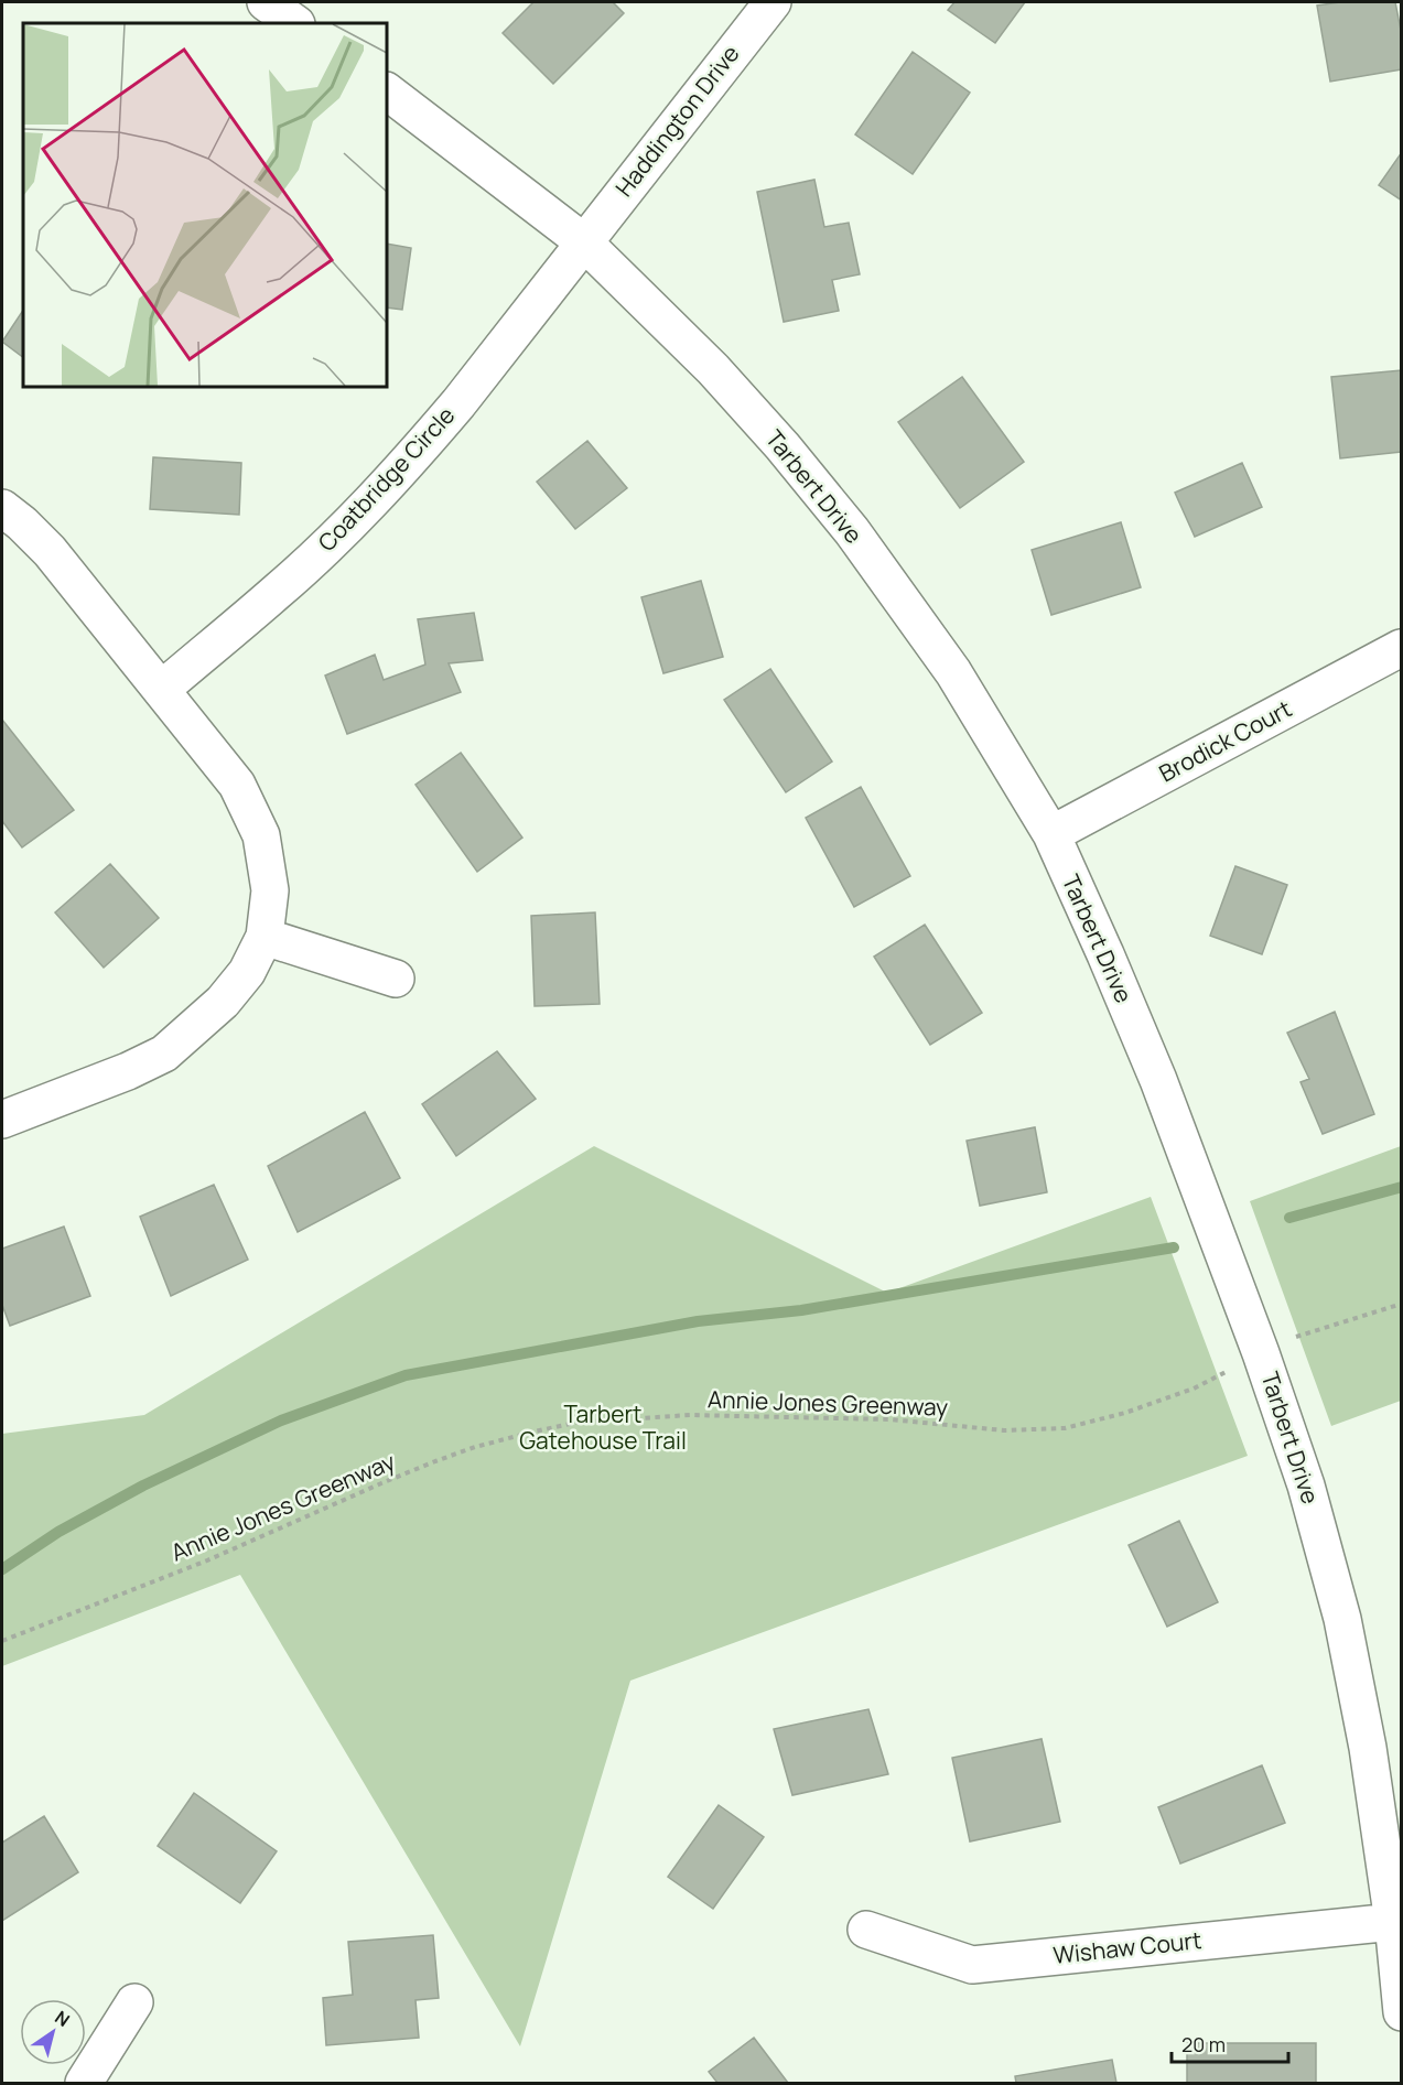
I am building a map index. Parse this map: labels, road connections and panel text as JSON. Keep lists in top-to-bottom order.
{
  "streets": {
    "street": [
      "Haddington Drive",
      "Coatbridge Circle",
      "Tarbert Drive",
      "Brodick Court",
      "Wishaw Court"
    ],
    "path": ["Annie Jones Greenway"]
  },
  "crossings": [
    ["Haddington Drive", "Coatbridge Circle"],
    ["Haddington Drive", "Tarbert Drive"],
    ["Coatbridge Circle", "Tarbert Drive"],
    ["Tarbert Drive", "Brodick Court"],
    ["Tarbert Drive", "Wishaw Court"]
  ],
  "parks": ["Tarbert Gatehouse Trail"],
  "scale_bar": "20 m",
  "north": "top right"
}
